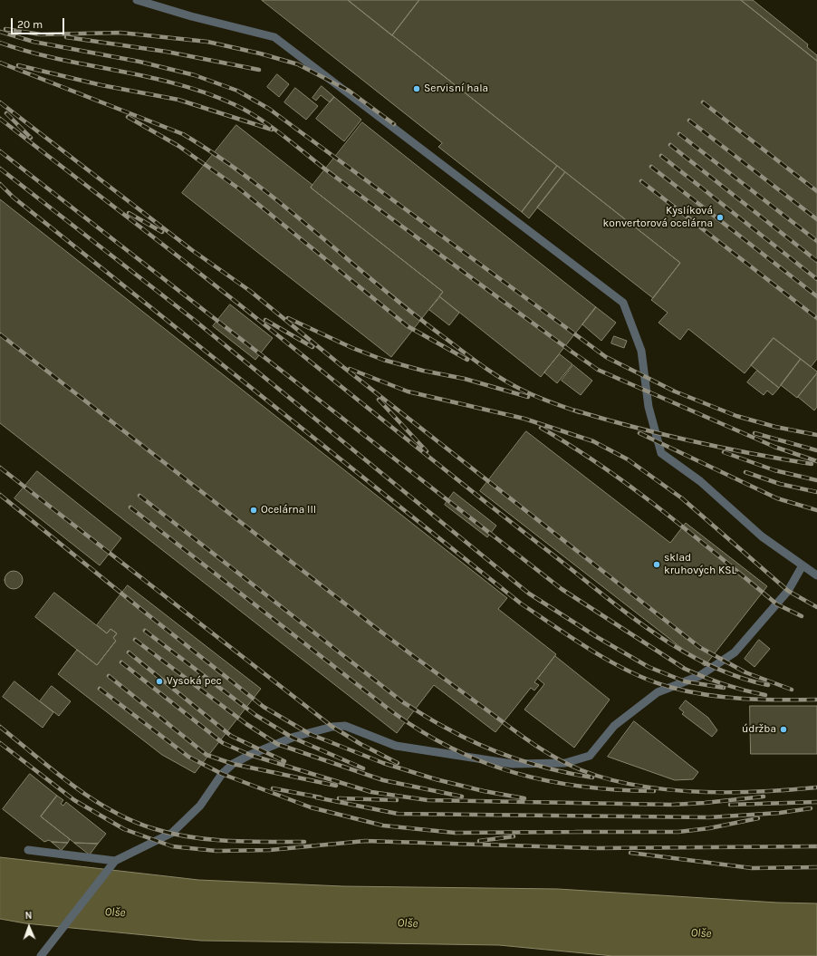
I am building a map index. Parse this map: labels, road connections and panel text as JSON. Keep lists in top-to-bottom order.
{
  "water": ["Olše"],
  "places": [
    "Servisní hala",
    "Kyslíková konvertorová ocelárna",
    "Ocelárna III",
    "sklad kruhových KSL",
    "Vysoká pec",
    "údržba"
  ],
  "scale_bar": "20 m",
  "north": "top"
}
